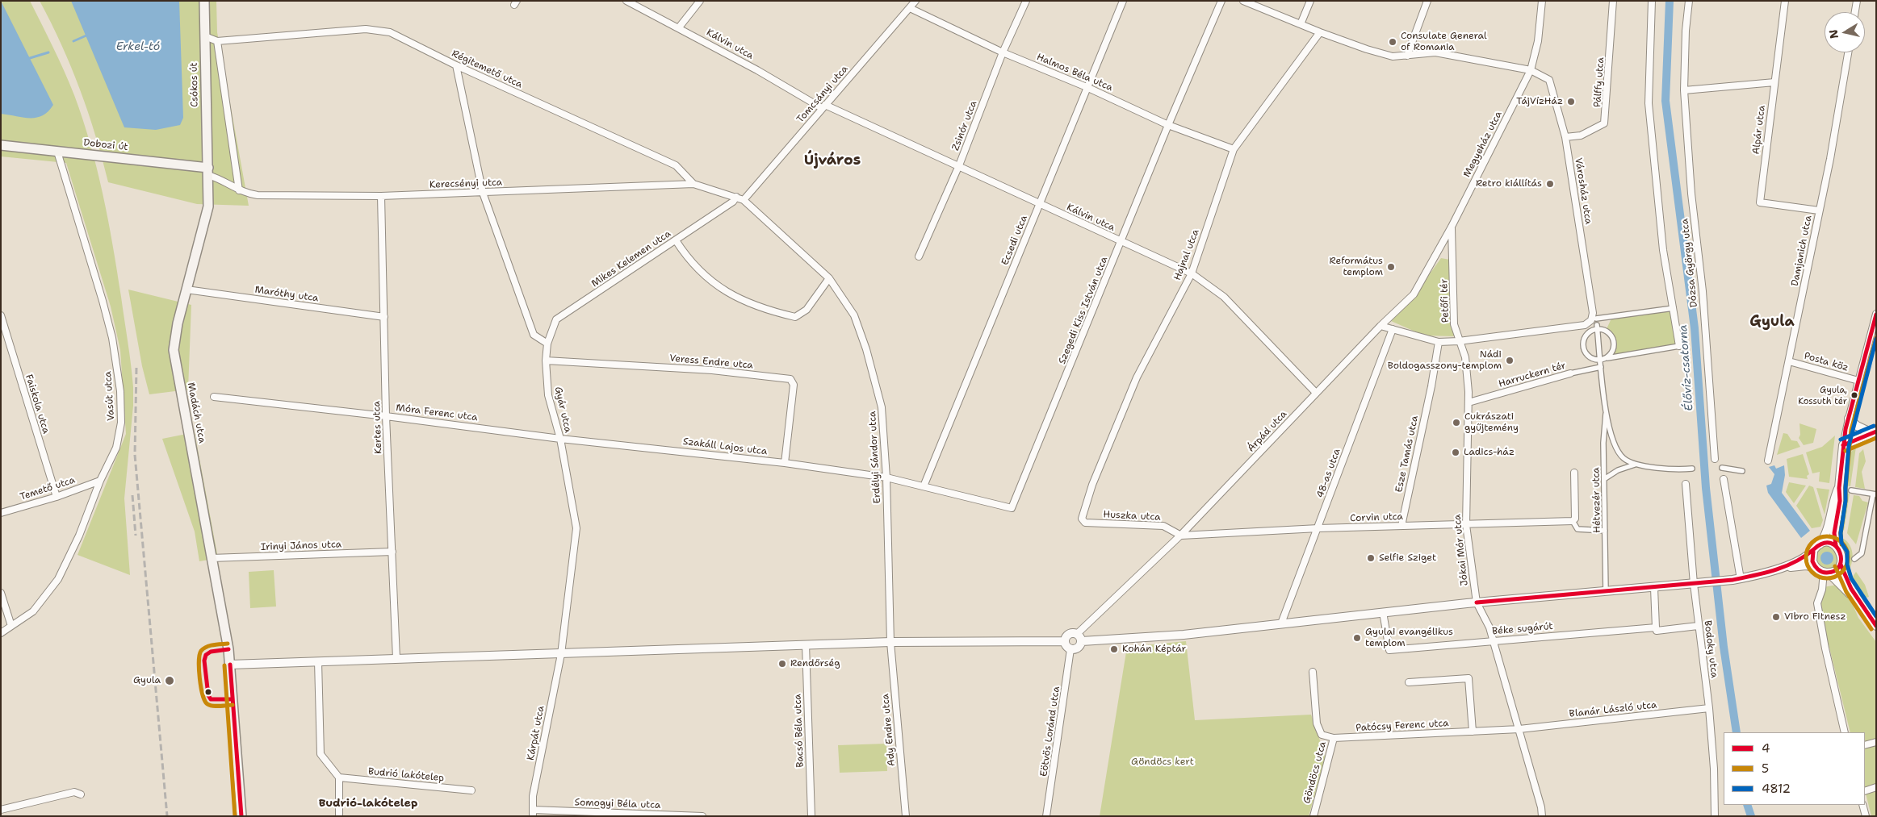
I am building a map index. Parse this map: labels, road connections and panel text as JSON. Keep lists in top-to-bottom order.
{
  "streets": {
    "main road": ["Csókos út", "Dobozi út", "Madách utca"],
    "street": [
      "Kálvin utca",
      "Régitemető utca",
      "Halmos Béla utca",
      "Pálffy utca",
      "Tomcsányi utca",
      "Zsinór utca",
      "Alpár utca",
      "Megyeház utca",
      "Kerecsényi utca",
      "Városház utca",
      "Ecsedi utca",
      "Damjanich utca",
      "Hajnal utca",
      "Mikes Kelemen utca",
      "Dózsa György utca",
      "Maróthy utca",
      "Petőfi tér",
      "Szegedi Kiss István utca",
      "Veress Endre utca",
      "Posta köz",
      "Harruckern tér",
      "Vasút utca",
      "Faiskola utca",
      "Gyár utca",
      "Móra Ferenc utca",
      "Kertes utca",
      "Árpád utca",
      "Szakáll Lajos utca",
      "Esze Tamás utca",
      "Erdélyi Sándor utca",
      "48-as utca",
      "Temető utca",
      "Hétvezér utca",
      "Huszka utca",
      "Corvin utca",
      "Irinyi János utca",
      "Jókai Mór utca",
      "Béke sugárút",
      "Bodoky utca",
      "Blanár László utca",
      "Patócsy Ferenc utca",
      "Ady Endre utca",
      "Bacsó Béla utca",
      "Eötvös Loránd utca",
      "Kárpát utca",
      "Göndöcs utca",
      "Budrió lakótelep",
      "Somogyi Béla utca"
    ]
  },
  "crossings": [
    ["Kálvin utca", "Tomcsányi utca"],
    ["Kálvin utca", "Zsinór utca"],
    ["Kálvin utca", "Ecsedi utca"],
    ["Kálvin utca", "Hajnal utca"],
    ["Kálvin utca", "Szegedi Kiss István utca"],
    ["Kálvin utca", "Árpád utca"],
    ["Régitemető utca", "Csókos út"],
    ["Régitemető utca", "Tomcsányi utca"],
    ["Régitemető utca", "Kerecsényi utca"],
    ["Régitemető utca", "Mikes Kelemen utca"],
    ["Régitemető utca", "Erdélyi Sándor utca"],
    ["Halmos Béla utca", "Tomcsányi utca"],
    ["Halmos Béla utca", "Zsinór utca"],
    ["Halmos Béla utca", "Ecsedi utca"],
    ["Halmos Béla utca", "Hajnal utca"],
    ["Halmos Béla utca", "Szegedi Kiss István utca"],
    ["Pálffy utca", "Városház utca"],
    ["Csókos út", "Dobozi út"],
    ["Csókos út", "Kerecsényi utca"],
    ["Csókos út", "Madách utca"],
    ["Tomcsányi utca", "Erdélyi Sándor utca"],
    ["Alpár utca", "Damjanich utca"],
    ["Megyeház utca", "Városház utca"],
    ["Megyeház utca", "Petőfi tér"],
    ["Megyeház utca", "Árpád utca"],
    ["Dobozi út", "Kerecsényi utca"],
    ["Dobozi út", "Vasút utca"],
    ["Dobozi út", "Madách utca"],
    ["Kerecsényi utca", "Madách utca"],
    ["Kerecsényi utca", "Kertes utca"],
    ["Városház utca", "Hajnal utca"],
    ["Városház utca", "Petőfi tér"],
    ["Ecsedi utca", "Szegedi Kiss István utca"],
    ["Damjanich utca", "Posta köz"],
    ["Hajnal utca", "Huszka utca"],
    ["Mikes Kelemen utca", "Gyár utca"],
    ["Maróthy utca", "Madách utca"],
    ["Maróthy utca", "Kertes utca"],
    ["Petőfi tér", "Árpád utca"],
    ["Petőfi tér", "Jókai Mór utca"],
    ["Szegedi Kiss István utca", "Szakáll Lajos utca"],
    ["Szegedi Kiss István utca", "Erdélyi Sándor utca"],
    ["Veress Endre utca", "Gyár utca"],
    ["Veress Endre utca", "Szakáll Lajos utca"],
    ["Harruckern tér", "Jókai Mór utca"],
    ["Vasút utca", "Temető utca"],
    ["Faiskola utca", "Temető utca"],
    ["Gyár utca", "Móra Ferenc utca"],
    ["Gyár utca", "Szakáll Lajos utca"],
    ["Gyár utca", "Kárpát utca"],
    ["Madách utca", "Irinyi János utca"],
    ["Móra Ferenc utca", "Kertes utca"],
    ["Móra Ferenc utca", "Szakáll Lajos utca"],
    ["Kertes utca", "Irinyi János utca"],
    ["Árpád utca", "Huszka utca"],
    ["Árpád utca", "Corvin utca"],
    ["Árpád utca", "Eötvös Loránd utca"],
    ["Szakáll Lajos utca", "Erdélyi Sándor utca"],
    ["Esze Tamás utca", "Corvin utca"],
    ["Erdélyi Sándor utca", "Ady Endre utca"],
    ["48-as utca", "Corvin utca"],
    ["Huszka utca", "Corvin utca"],
    ["Corvin utca", "Jókai Mór utca"],
    ["Jókai Mór utca", "Béke sugárút"],
    ["Jókai Mór utca", "Blanár László utca"],
    ["Jókai Mór utca", "Patócsy Ferenc utca"],
    ["Béke sugárút", "Bodoky utca"],
    ["Bodoky utca", "Blanár László utca"],
    ["Blanár László utca", "Patócsy Ferenc utca"],
    ["Patócsy Ferenc utca", "Göndöcs utca"],
    ["Kárpát utca", "Somogyi Béla utca"]
  ],
  "districts": ["Újváros", "Gyula", "Budrió-lakótelep"],
  "water": ["Erkel-tó", "Élővíz-csatorna"],
  "parks": ["Göndöcs kert"],
  "places": [
    "Consulate General of Romania",
    "TájVízHáz",
    "Retro kiállítás",
    "Református templom",
    "Nádi Boldogasszony-templom",
    "Gyula, Kossuth tér",
    "Cukrászati gyűjtemény",
    "Ladics-ház",
    "Selfie Sziget",
    "Vibro Fitnesz",
    "Gyulai evangélikus templom",
    "Kohán Képtár",
    "Rendőrség",
    "Gyula"
  ],
  "lines": ["transit line 4", "transit line 5", "transit line 4812"],
  "legend": ["4", "5", "4812"],
  "north": "left"
}
